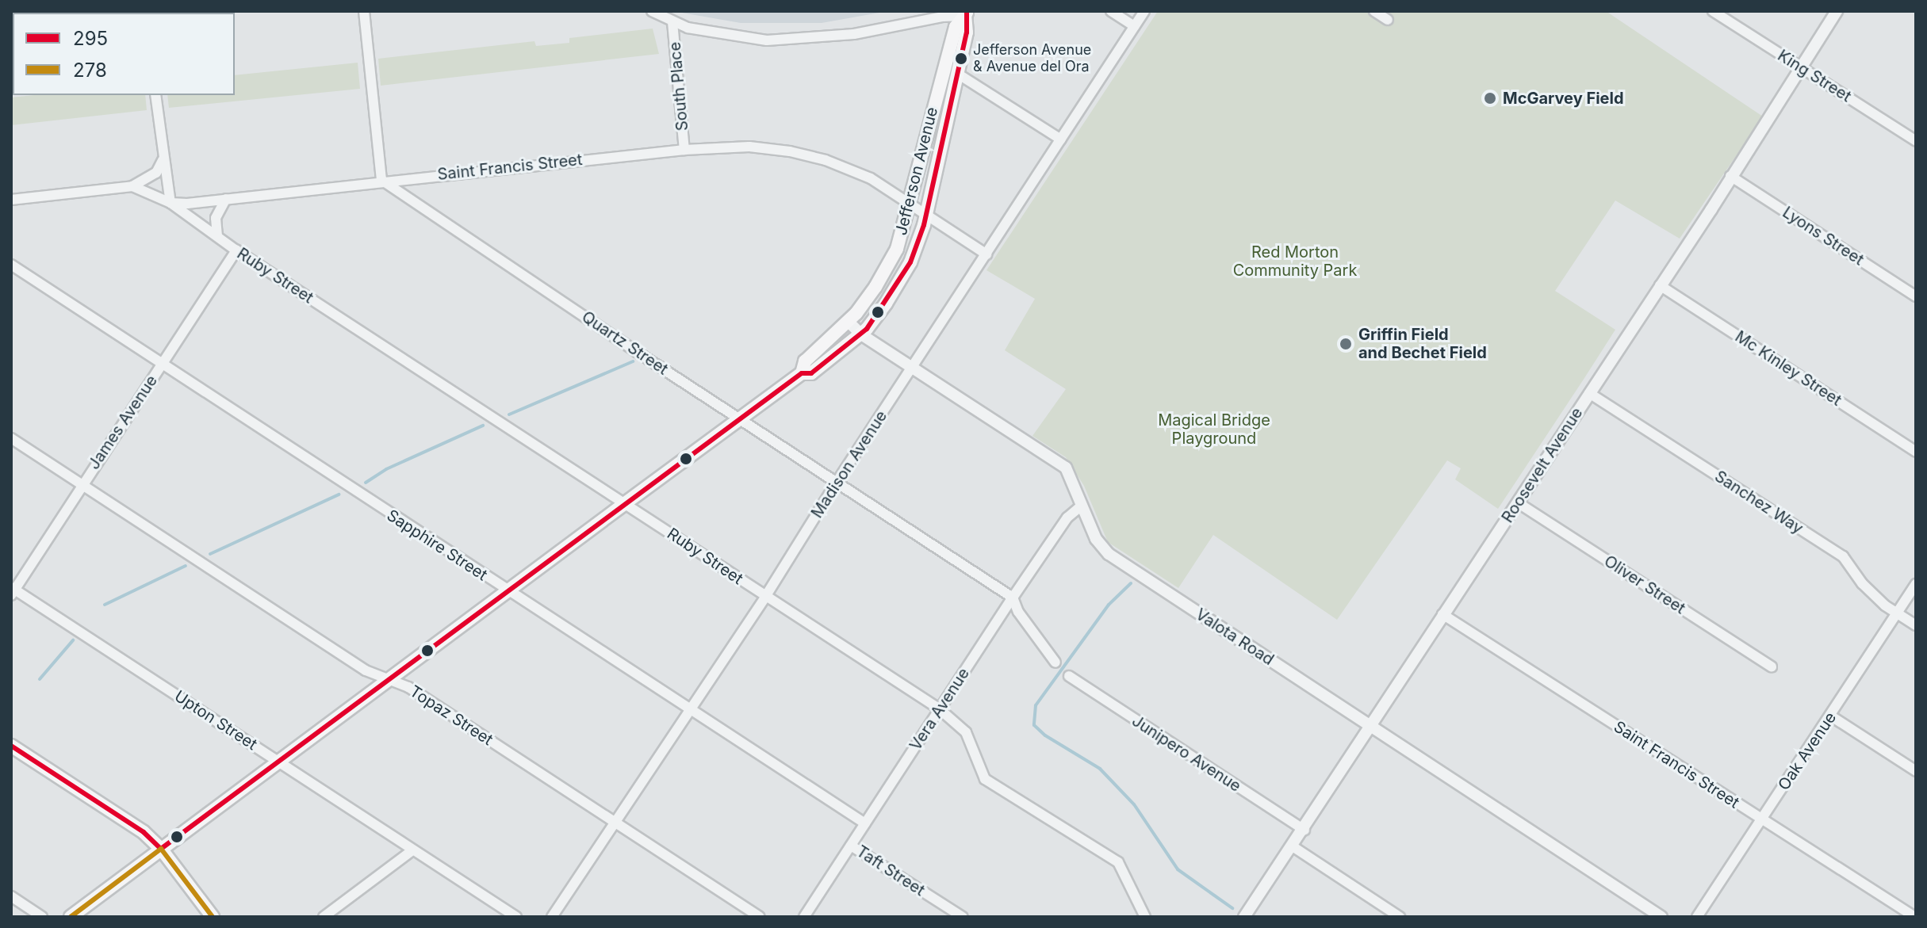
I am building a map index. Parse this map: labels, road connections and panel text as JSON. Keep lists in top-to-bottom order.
{
  "streets": {
    "main road": ["Jefferson Avenue"],
    "street": [
      "King Street",
      "South Place",
      "Saint Francis Street",
      "Lyons Street",
      "Ruby Street",
      "Quartz Street",
      "Mc Kinley Street",
      "James Avenue",
      "Madison Avenue",
      "Roosevelt Avenue",
      "Sanchez Way",
      "Sapphire Street",
      "Oliver Street",
      "Valota Road",
      "Vera Avenue",
      "Topaz Street",
      "Upton Street",
      "Oak Avenue",
      "Junipero Avenue",
      "Taft Street"
    ]
  },
  "crossings": [
    ["King Street", "Roosevelt Avenue"],
    ["South Place", "Saint Francis Street"],
    ["Saint Francis Street", "Jefferson Avenue"],
    ["Saint Francis Street", "Ruby Street"],
    ["Saint Francis Street", "Quartz Street"],
    ["Saint Francis Street", "Madison Avenue"],
    ["Saint Francis Street", "Roosevelt Avenue"],
    ["Saint Francis Street", "Oak Avenue"],
    ["Jefferson Avenue", "Ruby Street"],
    ["Jefferson Avenue", "Quartz Street"],
    ["Jefferson Avenue", "Sapphire Street"],
    ["Jefferson Avenue", "Valota Road"],
    ["Jefferson Avenue", "Topaz Street"],
    ["Jefferson Avenue", "Upton Street"],
    ["Lyons Street", "Roosevelt Avenue"],
    ["Ruby Street", "James Avenue"],
    ["Ruby Street", "Madison Avenue"],
    ["Ruby Street", "Vera Avenue"],
    ["Quartz Street", "Madison Avenue"],
    ["Quartz Street", "Vera Avenue"],
    ["Mc Kinley Street", "Roosevelt Avenue"],
    ["James Avenue", "Sapphire Street"],
    ["James Avenue", "Topaz Street"],
    ["James Avenue", "Upton Street"],
    ["Madison Avenue", "Sapphire Street"],
    ["Madison Avenue", "Valota Road"],
    ["Madison Avenue", "Topaz Street"],
    ["Roosevelt Avenue", "Sanchez Way"],
    ["Roosevelt Avenue", "Oliver Street"],
    ["Roosevelt Avenue", "Valota Road"],
    ["Roosevelt Avenue", "Junipero Avenue"],
    ["Sanchez Way", "Oak Avenue"],
    ["Sapphire Street", "Vera Avenue"],
    ["Valota Road", "Vera Avenue"],
    ["Vera Avenue", "Taft Street"]
  ],
  "parks": ["Red Morton Community Park", "Magical Bridge Playground"],
  "places": ["Jefferson Avenue & Avenue del Ora", "McGarvey Field", "Griffin Field and Bechet Field"],
  "lines": ["transit line 295", "transit line 278"],
  "legend": ["295", "278"]
}
